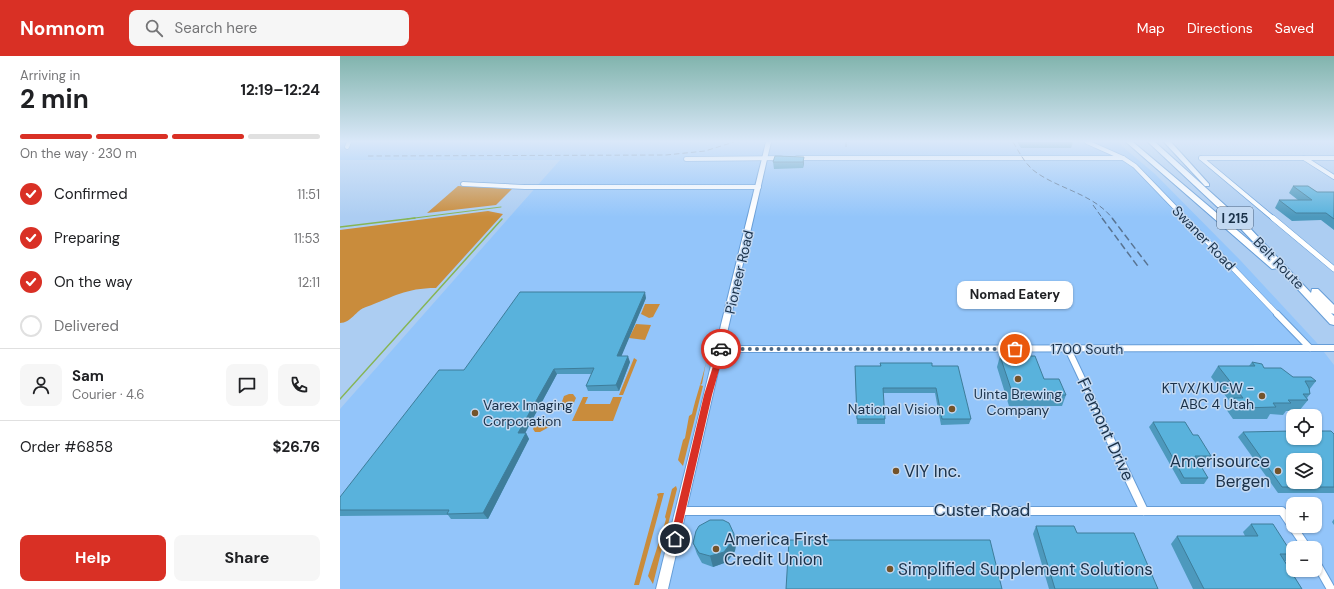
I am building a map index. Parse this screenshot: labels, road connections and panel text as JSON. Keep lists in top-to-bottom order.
{
  "streets": {
    "highway": ["I 215", "Belt Route"],
    "main road": ["Pioneer Road"],
    "street": [
      "Swaner Road",
      "1700 South",
      "Fremont Drive",
      "Custer Road"
    ]
  },
  "crossings": [
    ["Swaner Road", "1700 South"],
    ["Pioneer Road", "1700 South"],
    ["Pioneer Road", "Custer Road"],
    ["1700 South", "Fremont Drive"],
    ["Fremont Drive", "Custer Road"]
  ],
  "places": [
    "Nomad Eatery",
    "Uinta Brewing Company",
    "KTVX/KUCW - ABC 4 Utah",
    "National Vision",
    "Varex Imaging Corporation",
    "VIY Inc.",
    "Amerisource Bergen",
    "America First Credit Union",
    "Simplified Supplement Solutions"
  ],
  "page": {
    "header": "Nomnom",
    "search": "Search here",
    "nav": ["Map", "Directions", "Saved"],
    "heading": ["2 min", "Arriving in", "12:19–12:24"],
    "panel": [
      "Sam",
      "Courier · 4.6",
      "Order #6858",
      "$26.76"
    ],
    "bar": "On the way · 230 m",
    "list": [
      ["Confirmed", "11:51"],
      ["Preparing", "11:53"],
      ["On the way", "12:11"],
      "Delivered"
    ],
    "bubble": "Nomad Eatery",
    "map_buttons": ["+", "−"],
    "buttons": ["Help", "Share"]
  }
}
